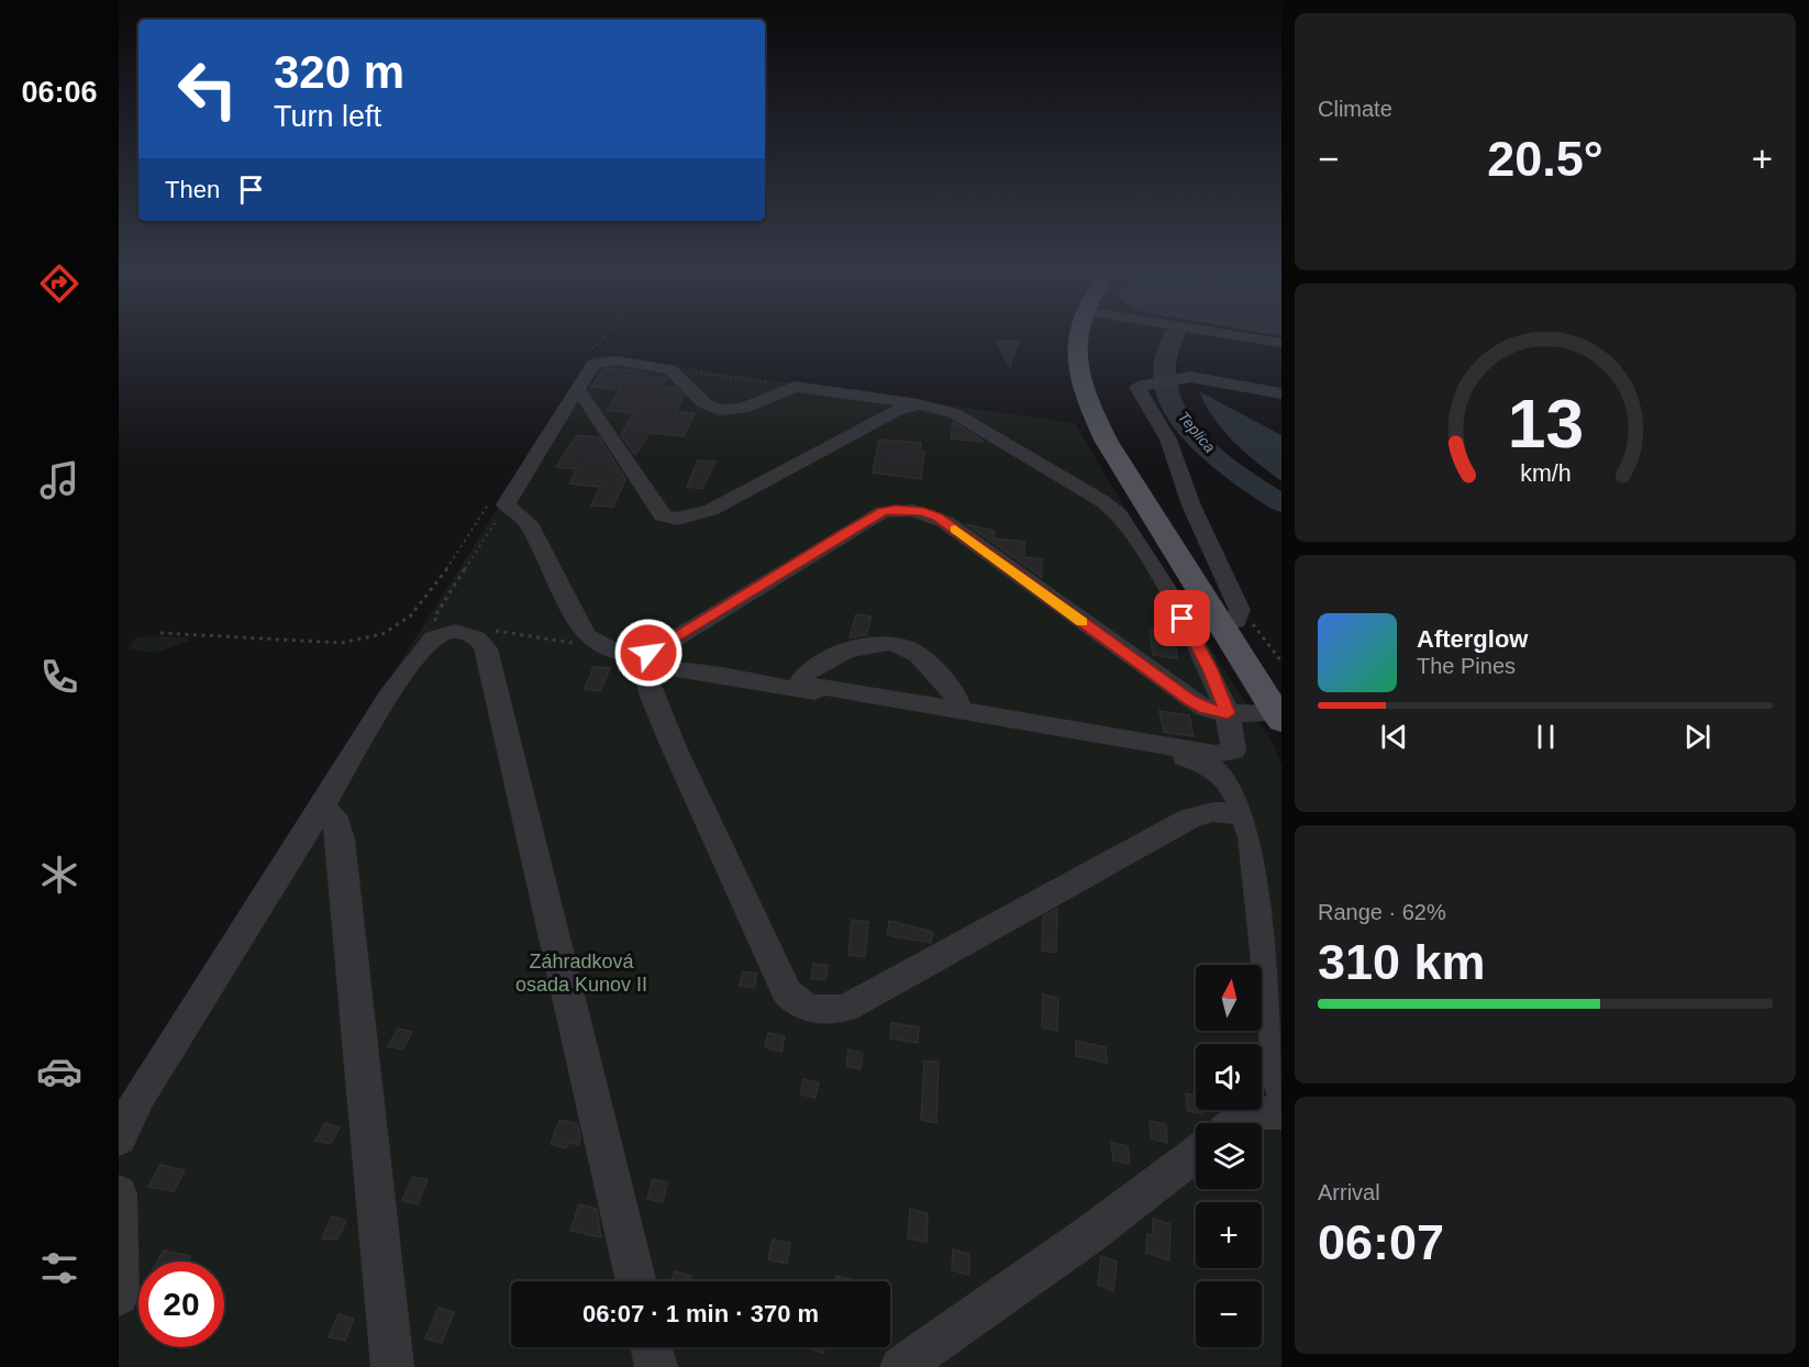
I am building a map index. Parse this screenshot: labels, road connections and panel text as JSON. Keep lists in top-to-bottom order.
{
  "water": ["Teplica"],
  "parks": ["Záhradková osada Kunov II"],
  "north": "top",
  "page": {
    "tabs": "06:06",
    "tile": [
      "Climate",
      ["Range · 62%", "310 km"],
      ["Arrival", "06:07"]
    ],
    "turn": ["320 m", "Turn left"],
    "heat": ["−", "20.5°", "+"],
    "then": "Then",
    "song": ["Afterglow", "The Pines"],
    "map_buttons": ["+", "−"],
    "limit": "20",
    "trip": "06:07 · 1 min · 370 m",
    "gauge": ["13", "km/h"]
  }
}
